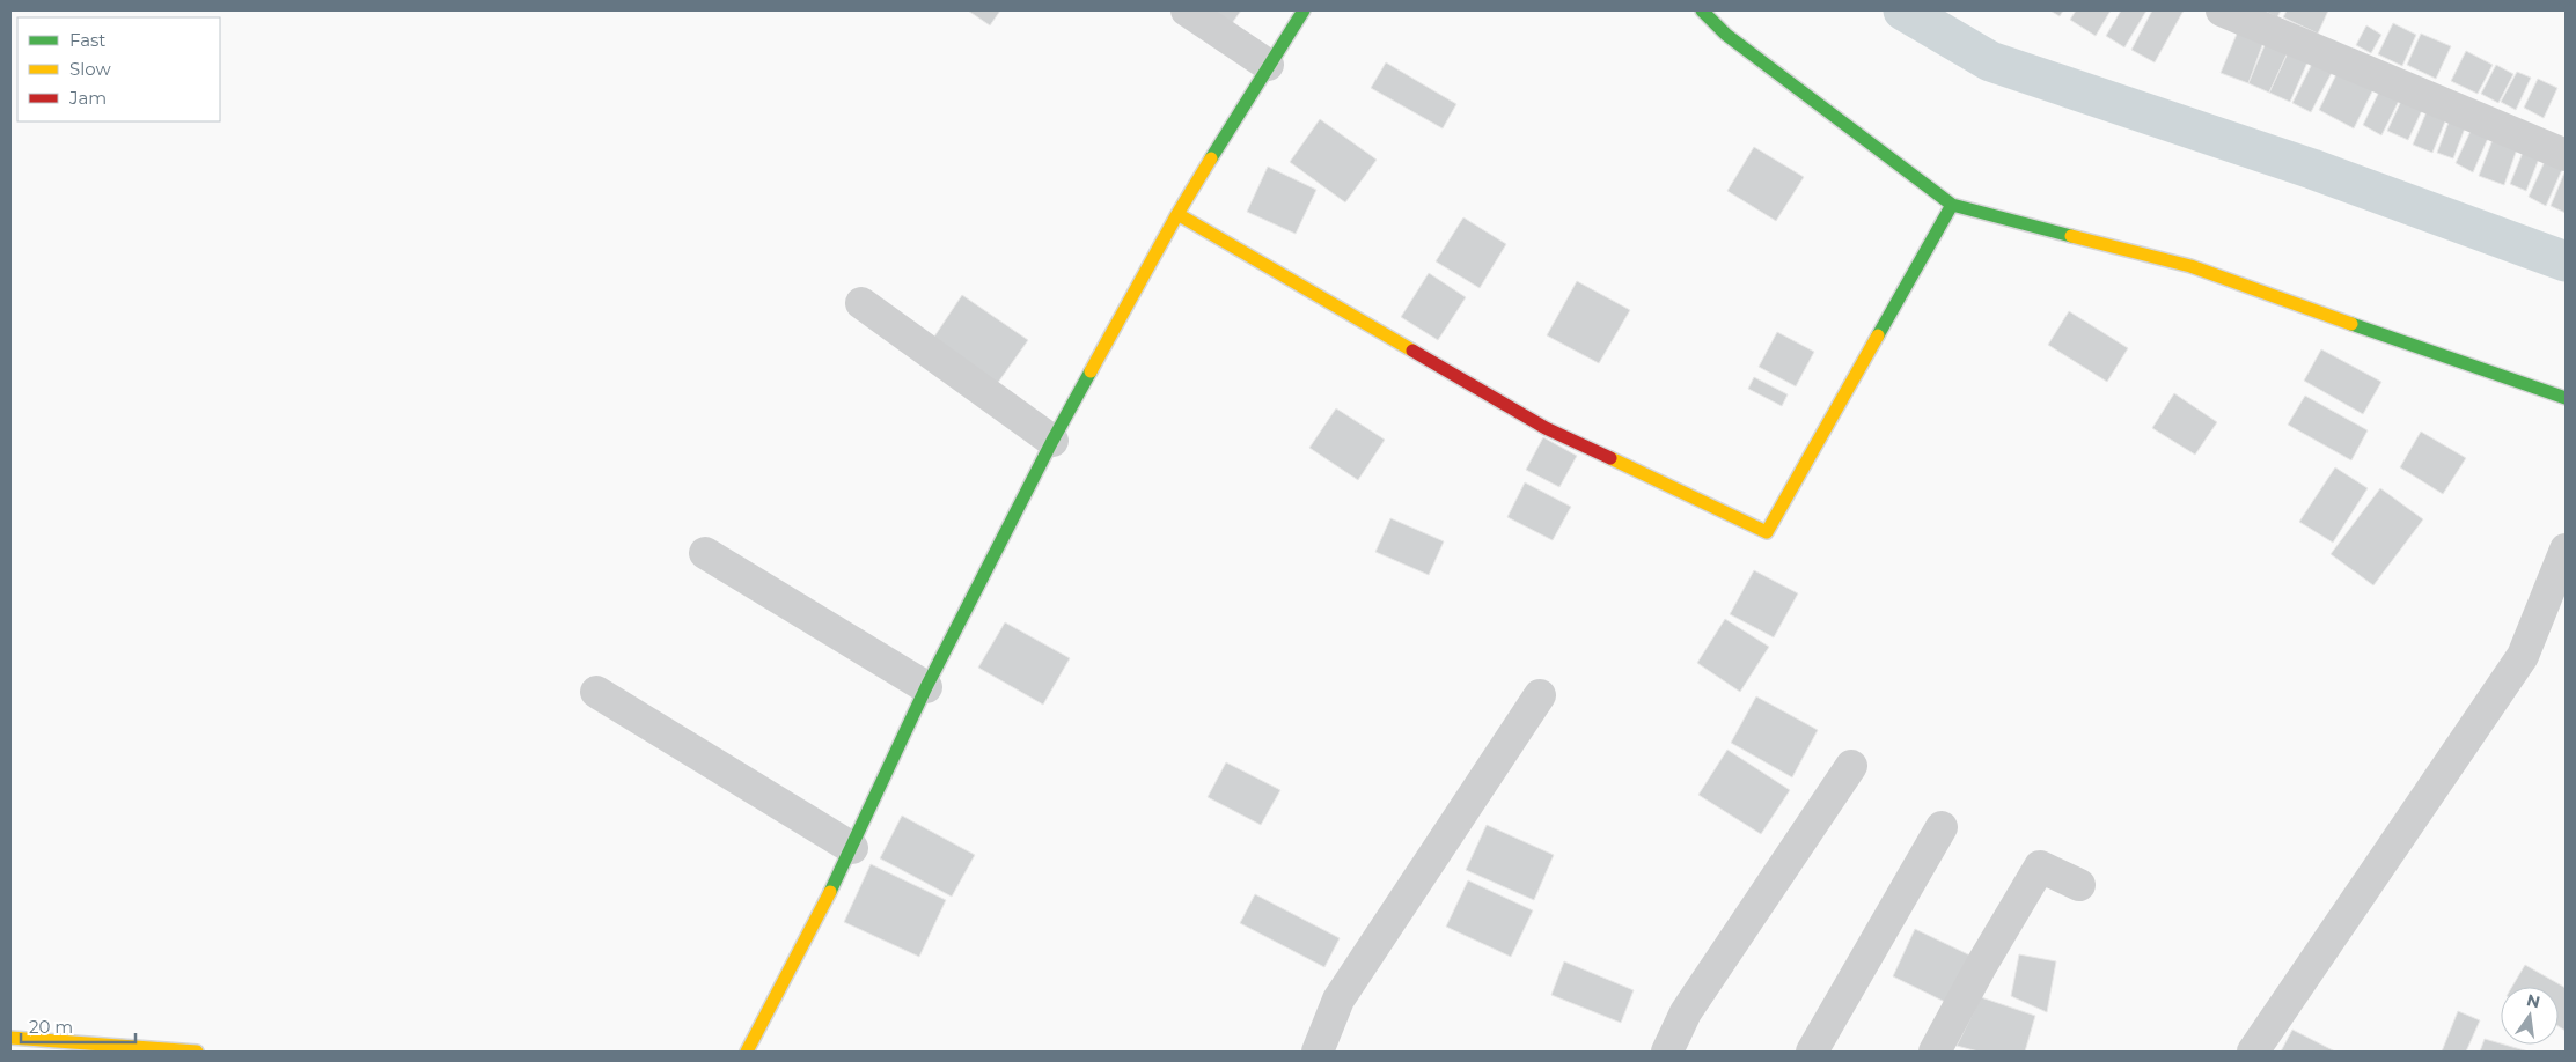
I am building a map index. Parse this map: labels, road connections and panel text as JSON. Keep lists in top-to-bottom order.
{
  "legend": ["Fast", "Slow", "Jam"],
  "scale_bar": "20 m",
  "north": "top"
}
